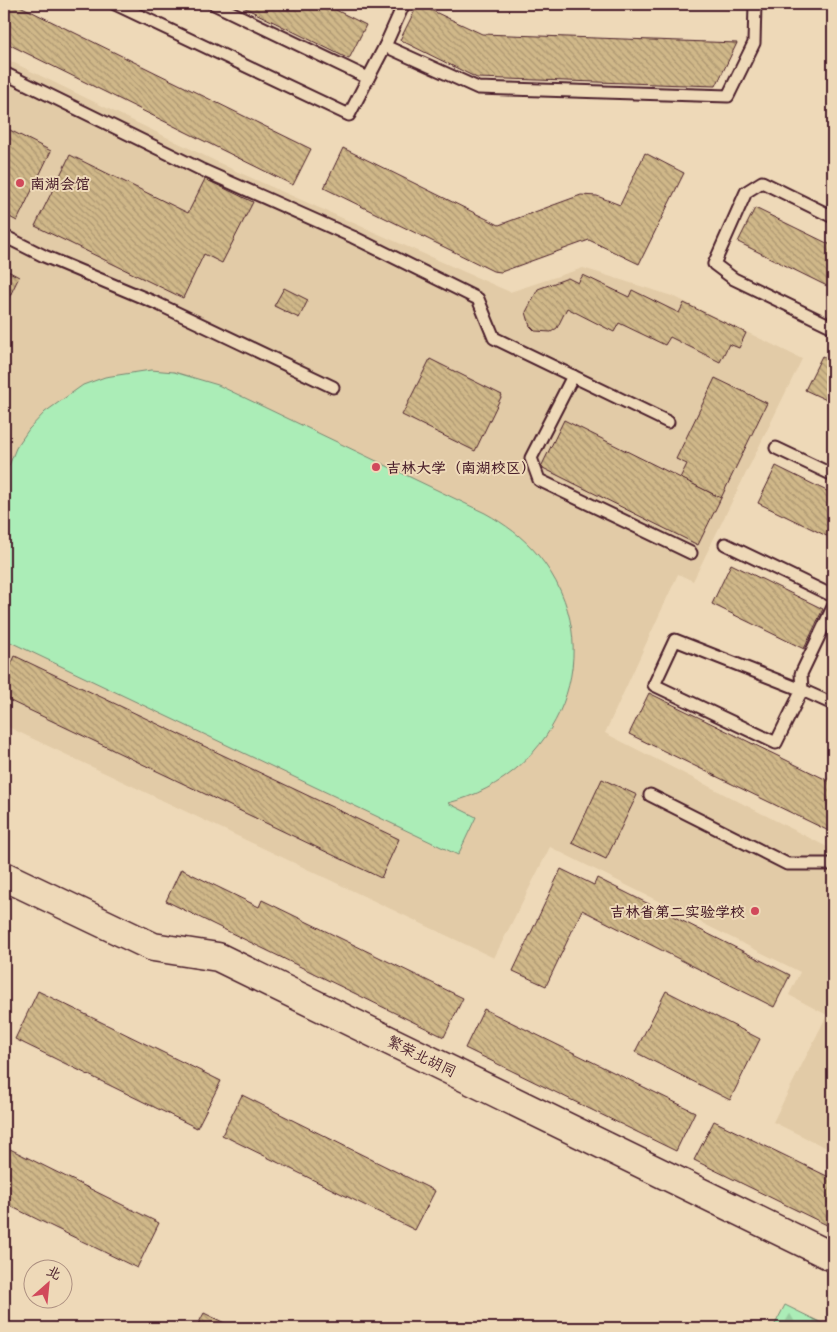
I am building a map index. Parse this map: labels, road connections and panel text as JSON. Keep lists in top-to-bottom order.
{
  "streets": {
    "street": ["繁荣北胡同"]
  },
  "places": ["南湖会馆", "吉林大学（南湖校区）", "吉林省第二实验学校"],
  "north": "top right"
}
